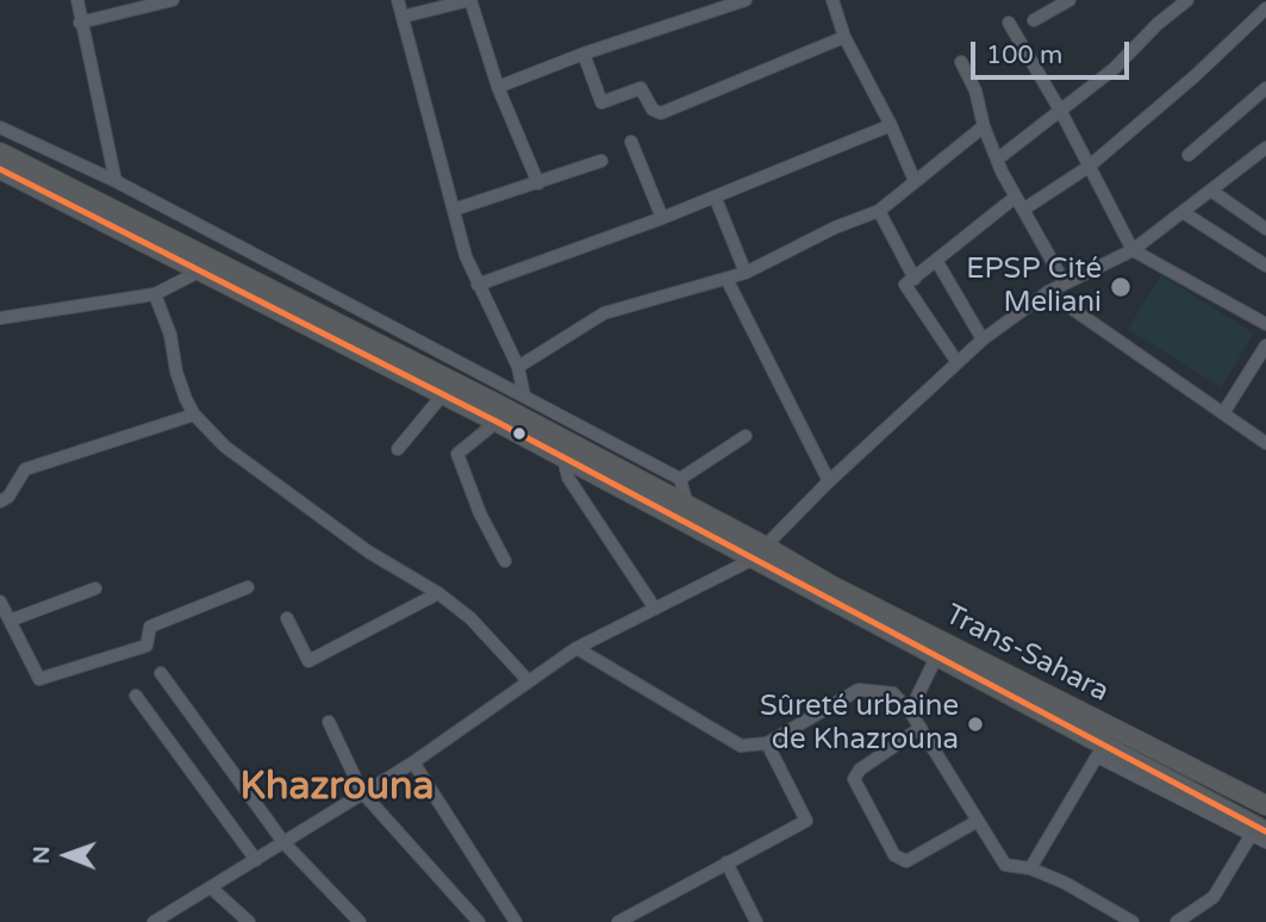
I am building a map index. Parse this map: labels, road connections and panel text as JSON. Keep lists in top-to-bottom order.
{
  "streets": {
    "highway": ["Trans-Sahara"]
  },
  "districts": ["Khazrouna"],
  "places": ["EPSP Cité Meliani", "Sûreté urbaine de Khazrouna"],
  "scale_bar": "100 m",
  "north": "left"
}
